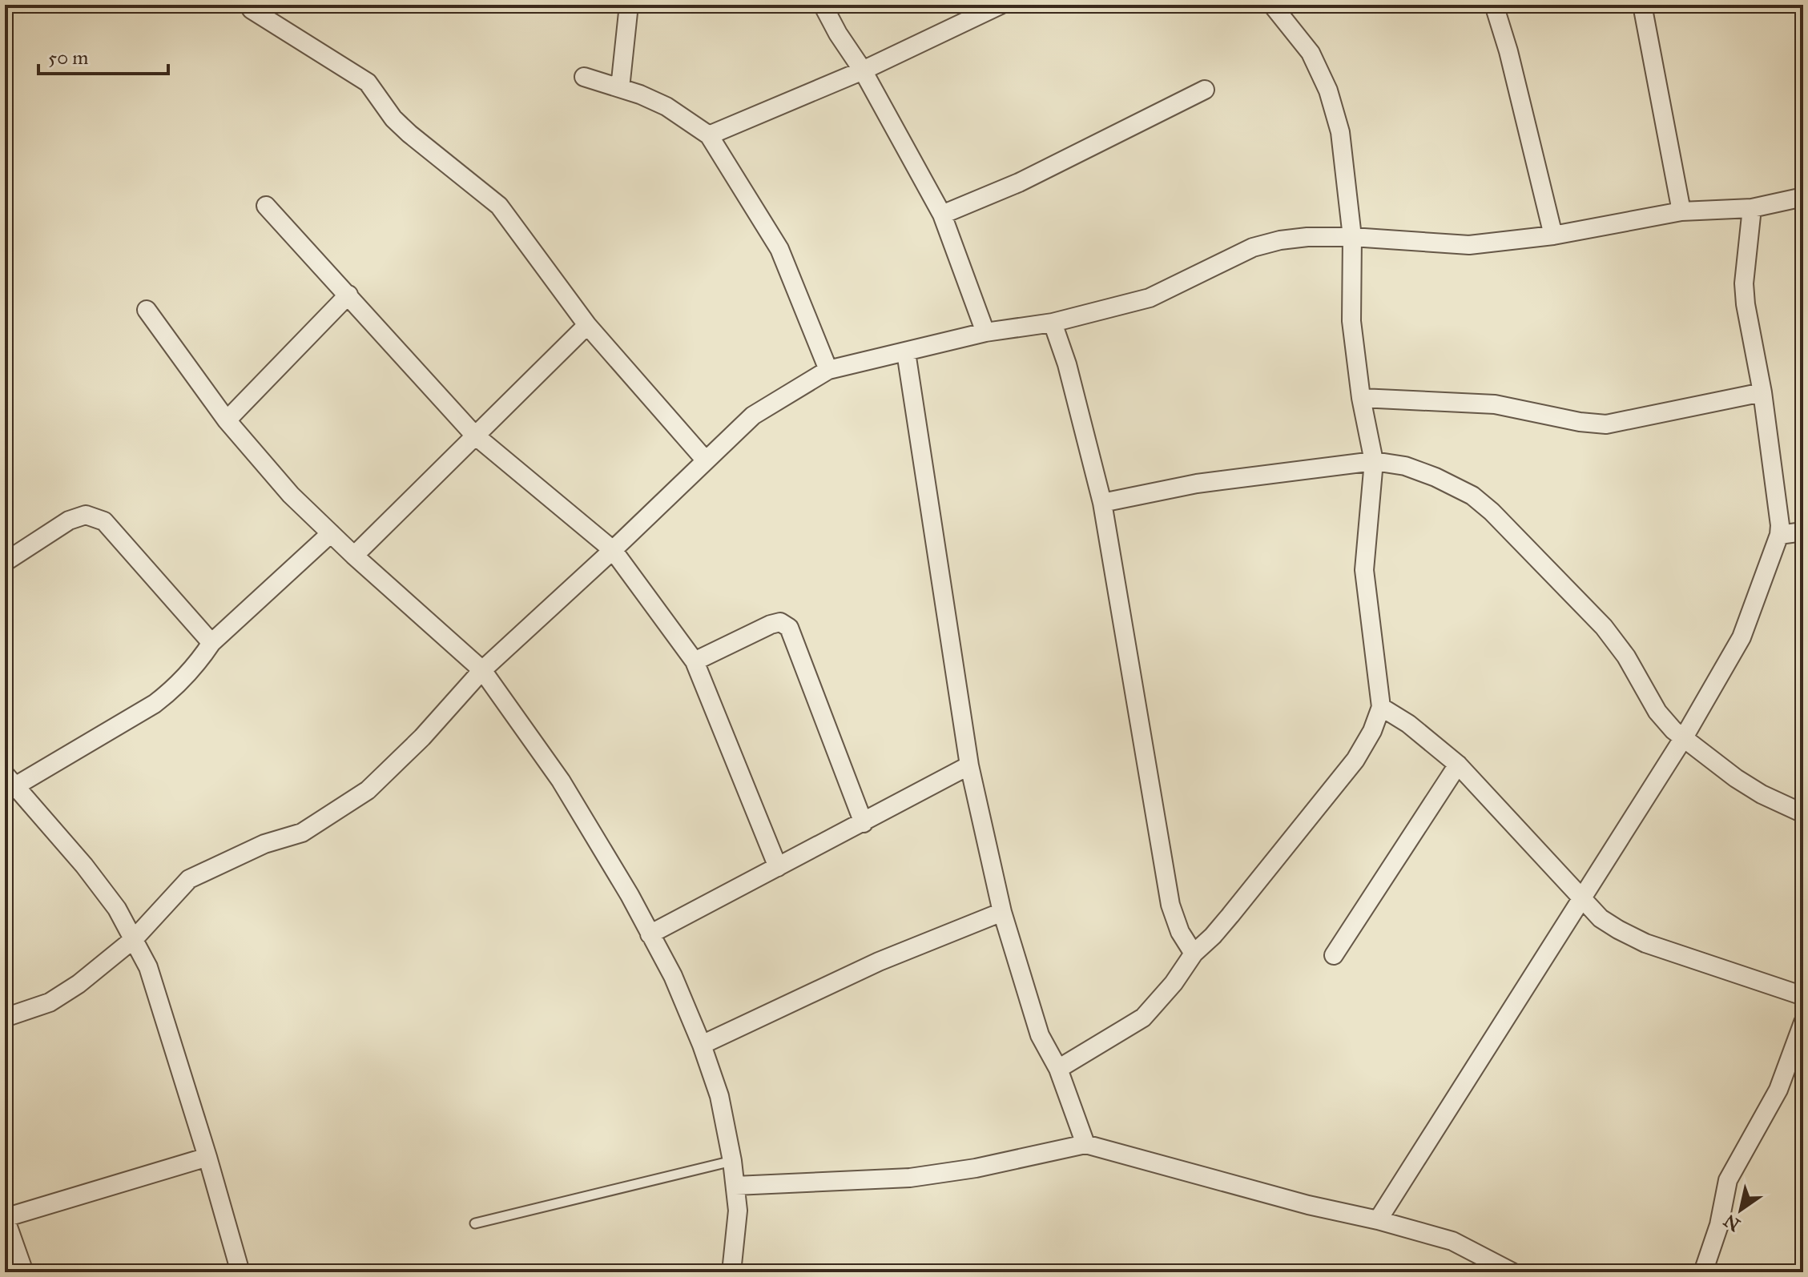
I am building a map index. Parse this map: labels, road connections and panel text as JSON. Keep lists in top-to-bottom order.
{
  "scale_bar": "50 m",
  "north": "bottom left"
}
